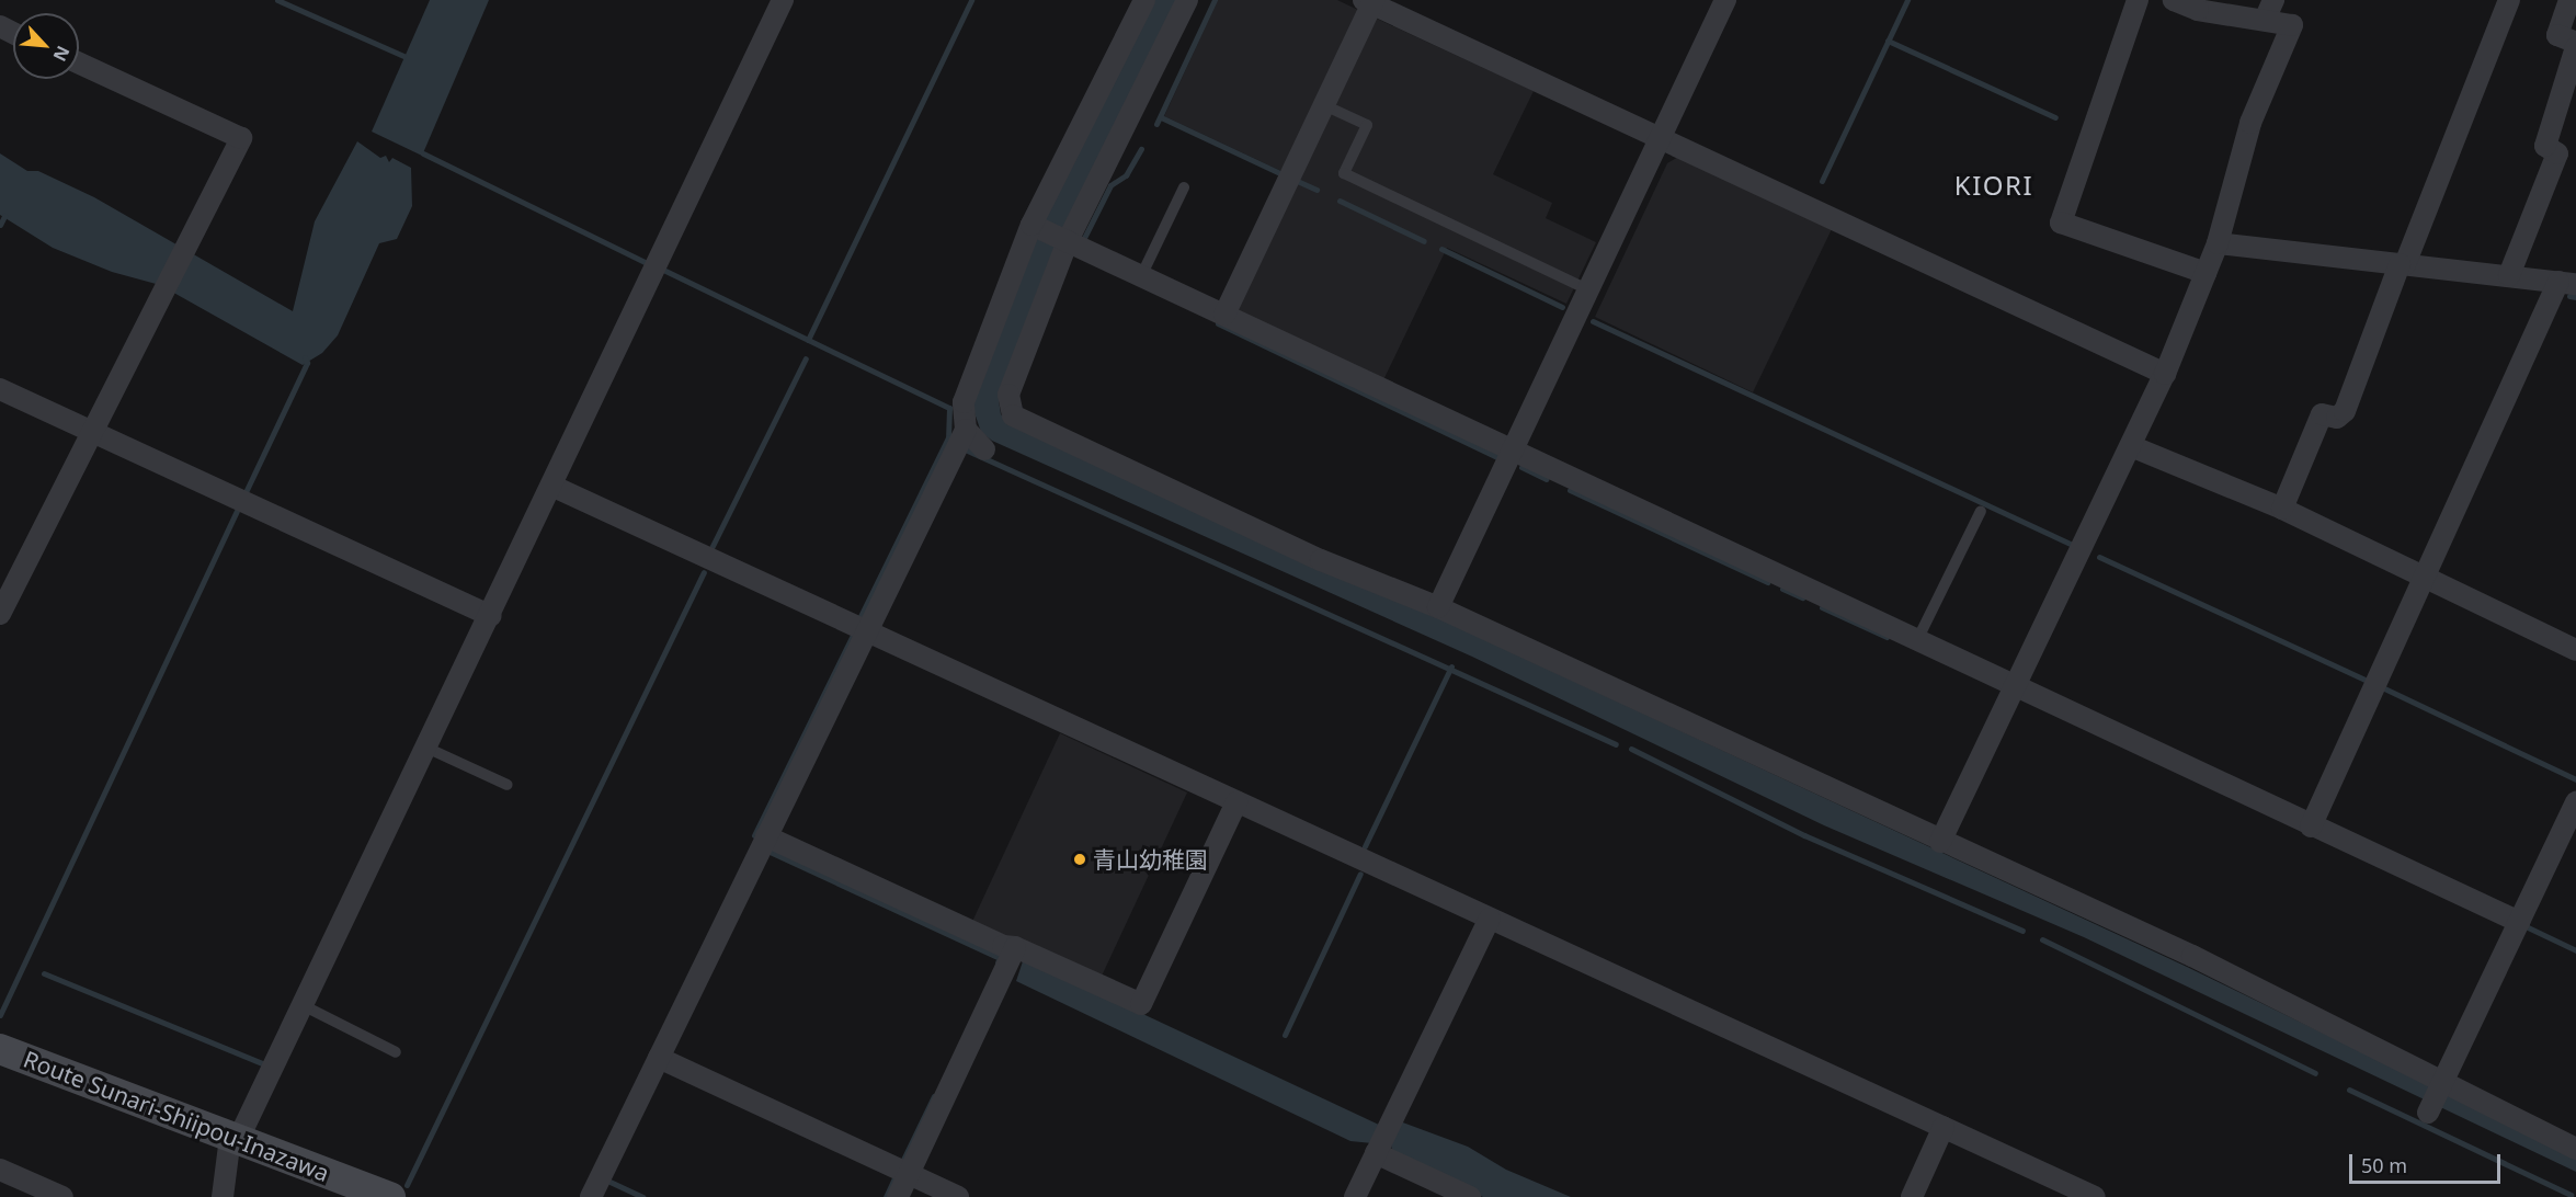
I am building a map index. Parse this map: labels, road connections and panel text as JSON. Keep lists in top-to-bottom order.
{
  "streets": {
    "main road": ["Route Sunari-Shiipou-Inazawa"]
  },
  "districts": ["KIORI"],
  "places": ["青山幼稚園"],
  "scale_bar": "50 m",
  "north": "bottom right"
}
